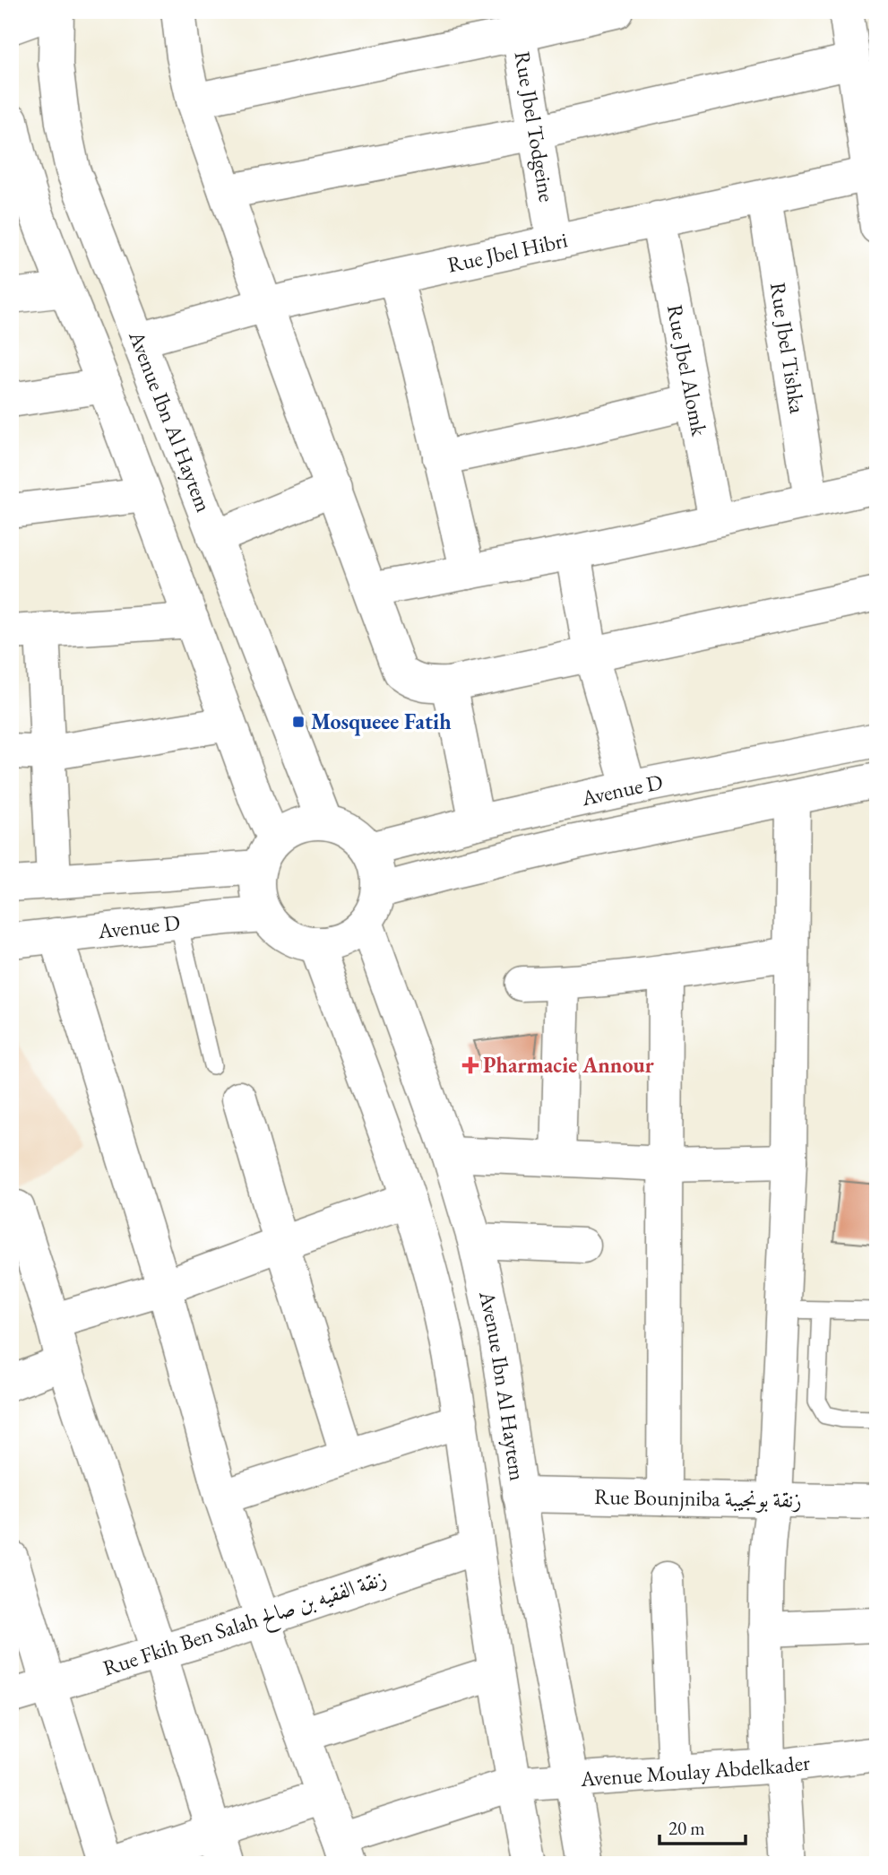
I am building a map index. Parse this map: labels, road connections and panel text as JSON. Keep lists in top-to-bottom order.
{
  "streets": {
    "street": [
      "Rue Jbel Todgeine",
      "Rue Jbel Hibri",
      "Rue Jbel Tishka",
      "Rue Jbel Alomk",
      "Avenue Ibn Al Haytem",
      "Avenue D",
      "Rue Bounjniba زنقة بونجيبة",
      "Rue Fkih Ben Salah زنقة الفقيه بن صالح",
      "Avenue Moulay Abdelkader"
    ]
  },
  "crossings": [
    ["Rue Jbel Todgeine", "Rue Jbel Hibri"],
    ["Rue Jbel Hibri", "Rue Jbel Tishka"],
    ["Rue Jbel Hibri", "Rue Jbel Alomk"],
    ["Rue Jbel Hibri", "Avenue Ibn Al Haytem"],
    ["Avenue Ibn Al Haytem", "Avenue D"],
    ["Avenue Ibn Al Haytem", "Rue Bounjniba زنقة بونجيبة"],
    ["Avenue Ibn Al Haytem", "Rue Fkih Ben Salah زنقة الفقيه بن صالح"],
    ["Avenue Ibn Al Haytem", "Avenue Moulay Abdelkader"]
  ],
  "places": {
    "transit": ["Mosqueee Fatih"],
    "health": ["Pharmacie Annour"]
  },
  "scale_bar": "20 m"
}
